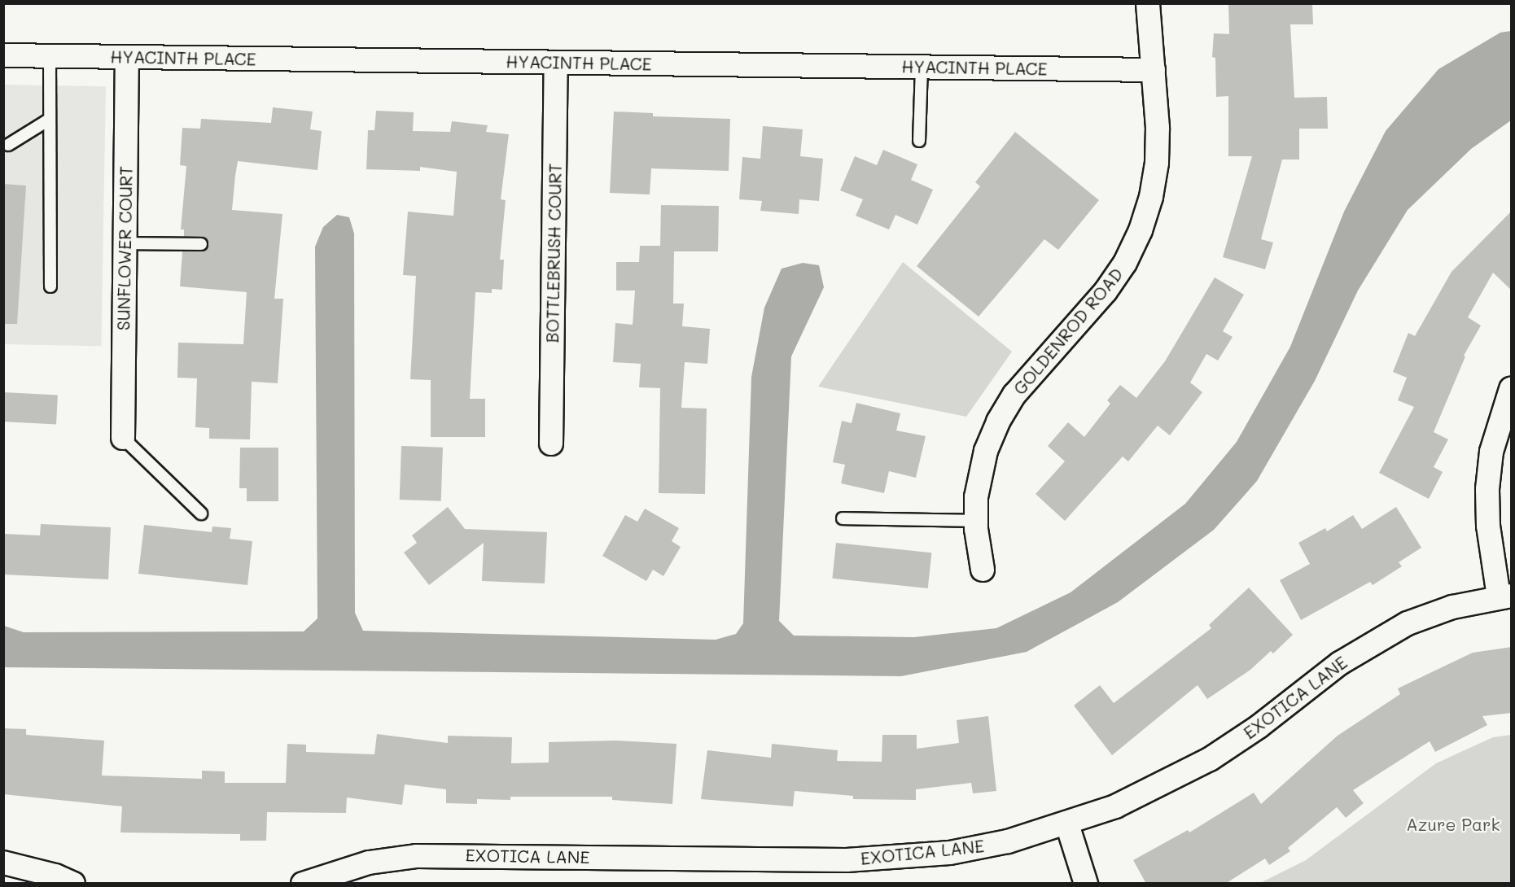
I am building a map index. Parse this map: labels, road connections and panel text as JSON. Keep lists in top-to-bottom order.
{
  "streets": {
    "street": [
      "HYACINTH PLACE",
      "SUNFLOWER COURT",
      "BOTTLEBRUSH COURT",
      "GOLDENROD ROAD",
      "EXOTICA LANE"
    ]
  },
  "crossings": [
    ["HYACINTH PLACE", "SUNFLOWER COURT"],
    ["HYACINTH PLACE", "BOTTLEBRUSH COURT"],
    ["HYACINTH PLACE", "GOLDENROD ROAD"]
  ],
  "parks": ["Azure Park"]
}
